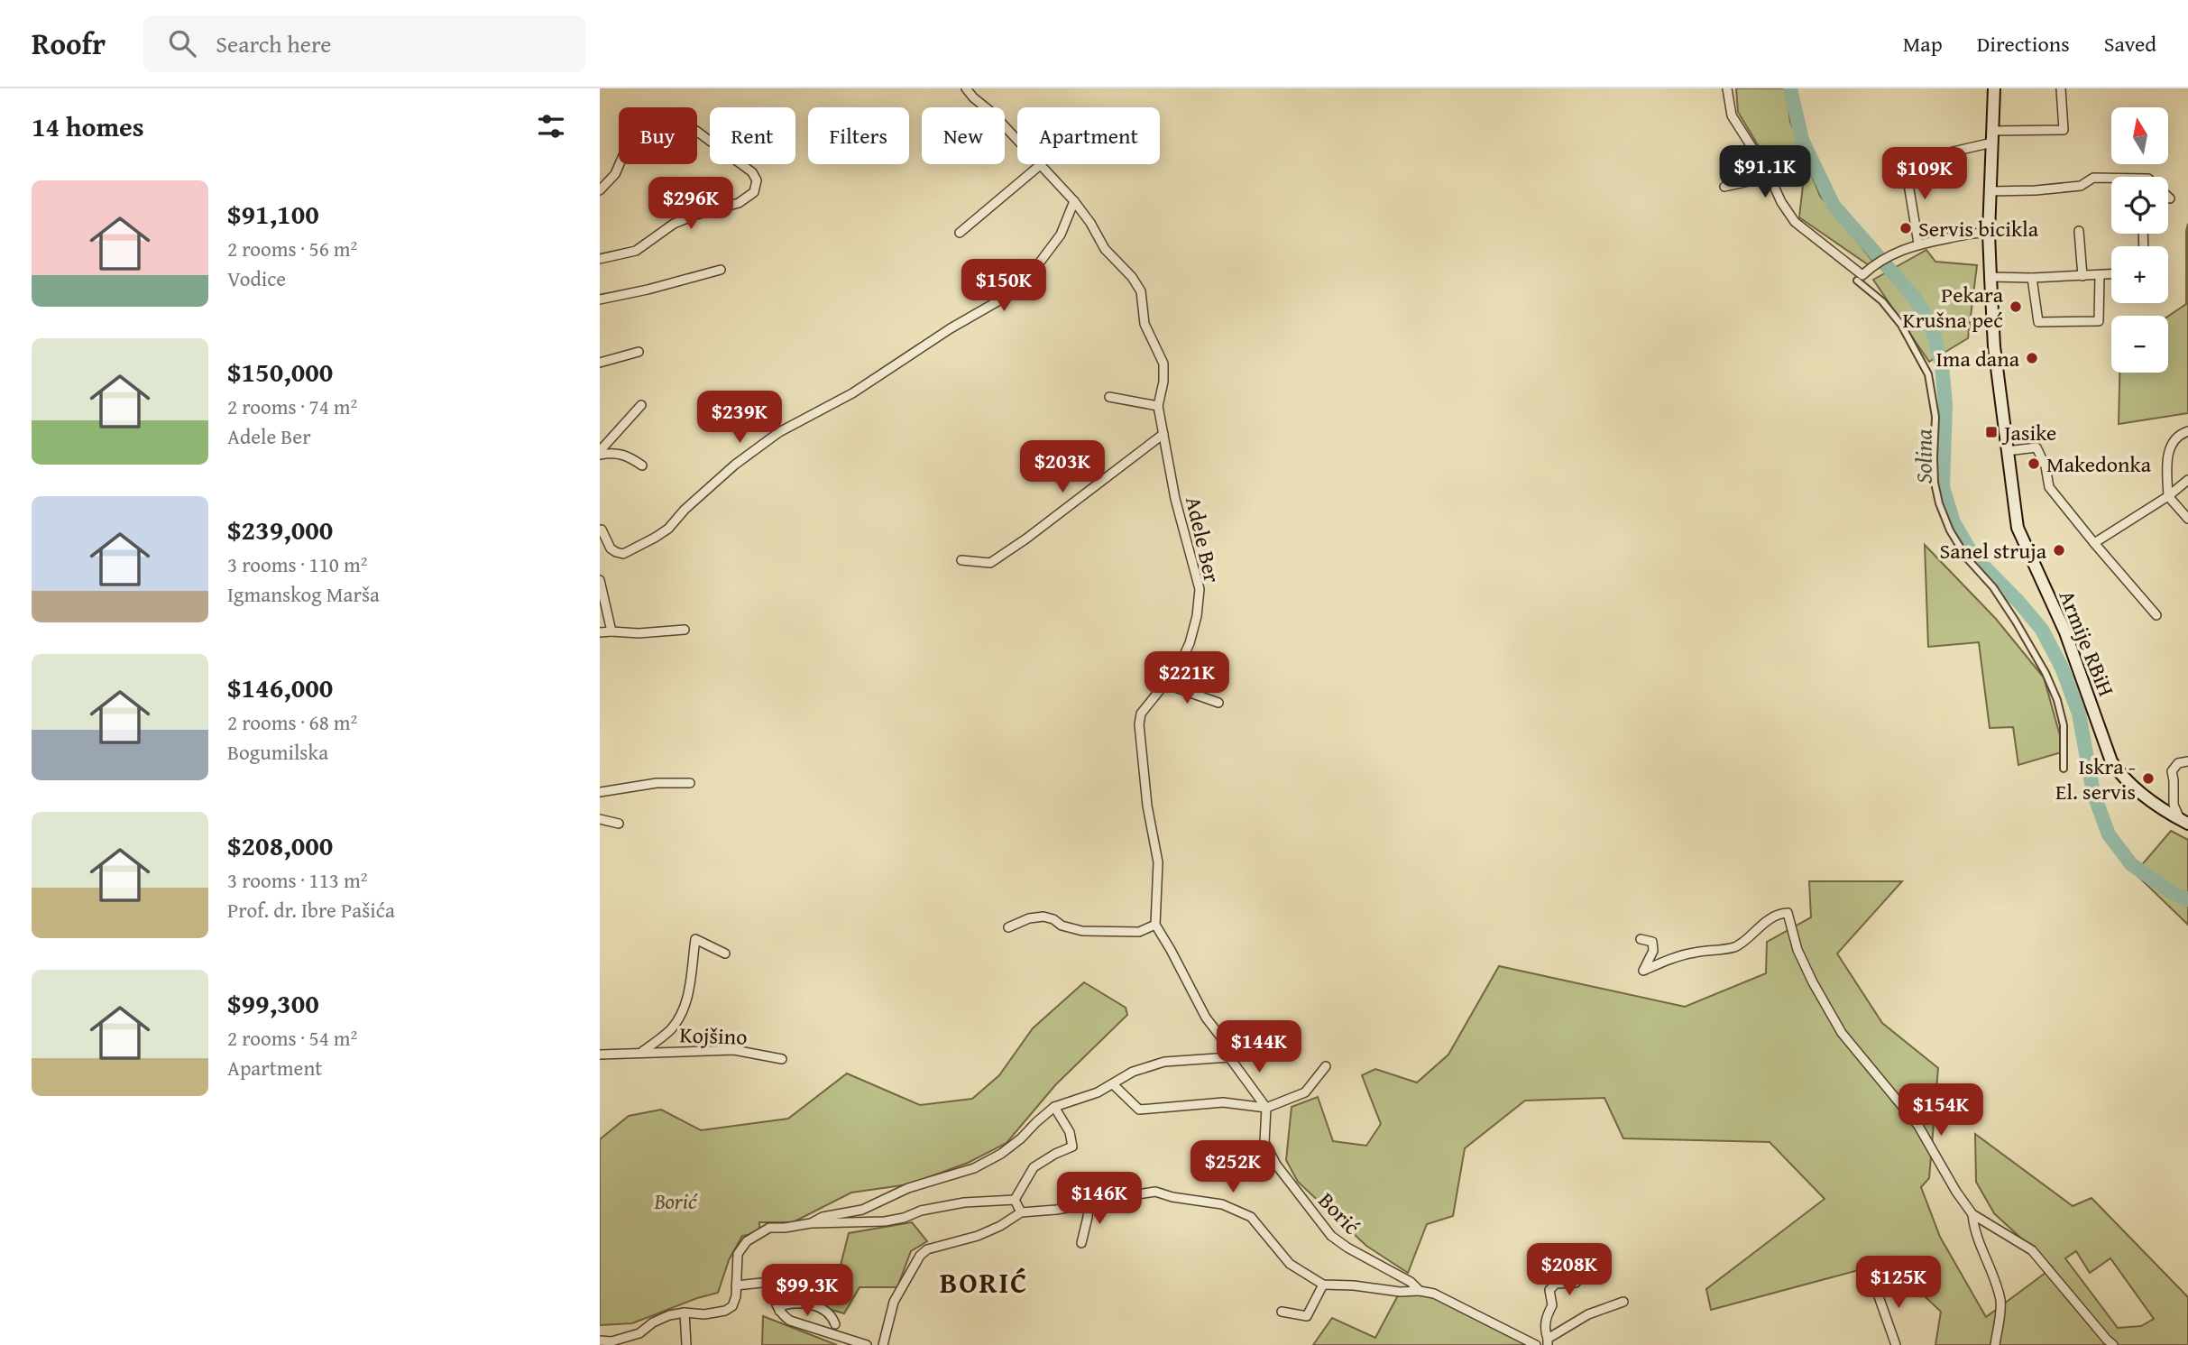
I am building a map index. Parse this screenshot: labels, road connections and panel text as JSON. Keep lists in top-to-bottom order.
{
  "streets": {
    "main road": ["Armije RBiH"],
    "street": ["Adele Ber", "Kojšino", "Borić"]
  },
  "districts": ["BORIĆ"],
  "water": ["Solina"],
  "parks": ["Borić"],
  "places": {
    "other": [
      "Servis bicikla",
      "Pekara Krušna peć",
      "Ima dana",
      "Makedonka",
      "Sanel struja",
      "Iskra - El. servis"
    ],
    "transit": ["Jasike"]
  },
  "north": "top",
  "page": {
    "header": "Roofr",
    "search": "Search here",
    "nav": ["Map", "Directions", "Saved"],
    "heading": "14 homes",
    "map_buttons": ["+", "−"],
    "chip": [
      "Buy",
      "Rent",
      "Filters",
      "New",
      "Apartment"
    ],
    "price": [
      "$91.1K",
      "$109K",
      "$296K",
      "$150K",
      "$239K",
      "$203K",
      "$221K",
      "$144K",
      "$154K",
      "$252K",
      "$146K",
      "$208K",
      "$125K",
      "$99.3K"
    ],
    "list": [
      {
        "name": "$91,100",
        "note": "2 rooms · 56 m² · Vodice"
      },
      {
        "name": "$150,000",
        "note": "2 rooms · 74 m² · Adele Ber"
      },
      {
        "name": "$239,000",
        "note": "3 rooms · 110 m² · Igmanskog Marša"
      },
      {
        "name": "$146,000",
        "note": "2 rooms · 68 m² · Bogumilska"
      },
      {
        "name": "$208,000",
        "note": "3 rooms · 113 m² · Prof. dr. Ibre Pašića"
      },
      {
        "name": "$99,300",
        "note": "2 rooms · 54 m² · Apartment"
      }
    ]
  }
}
